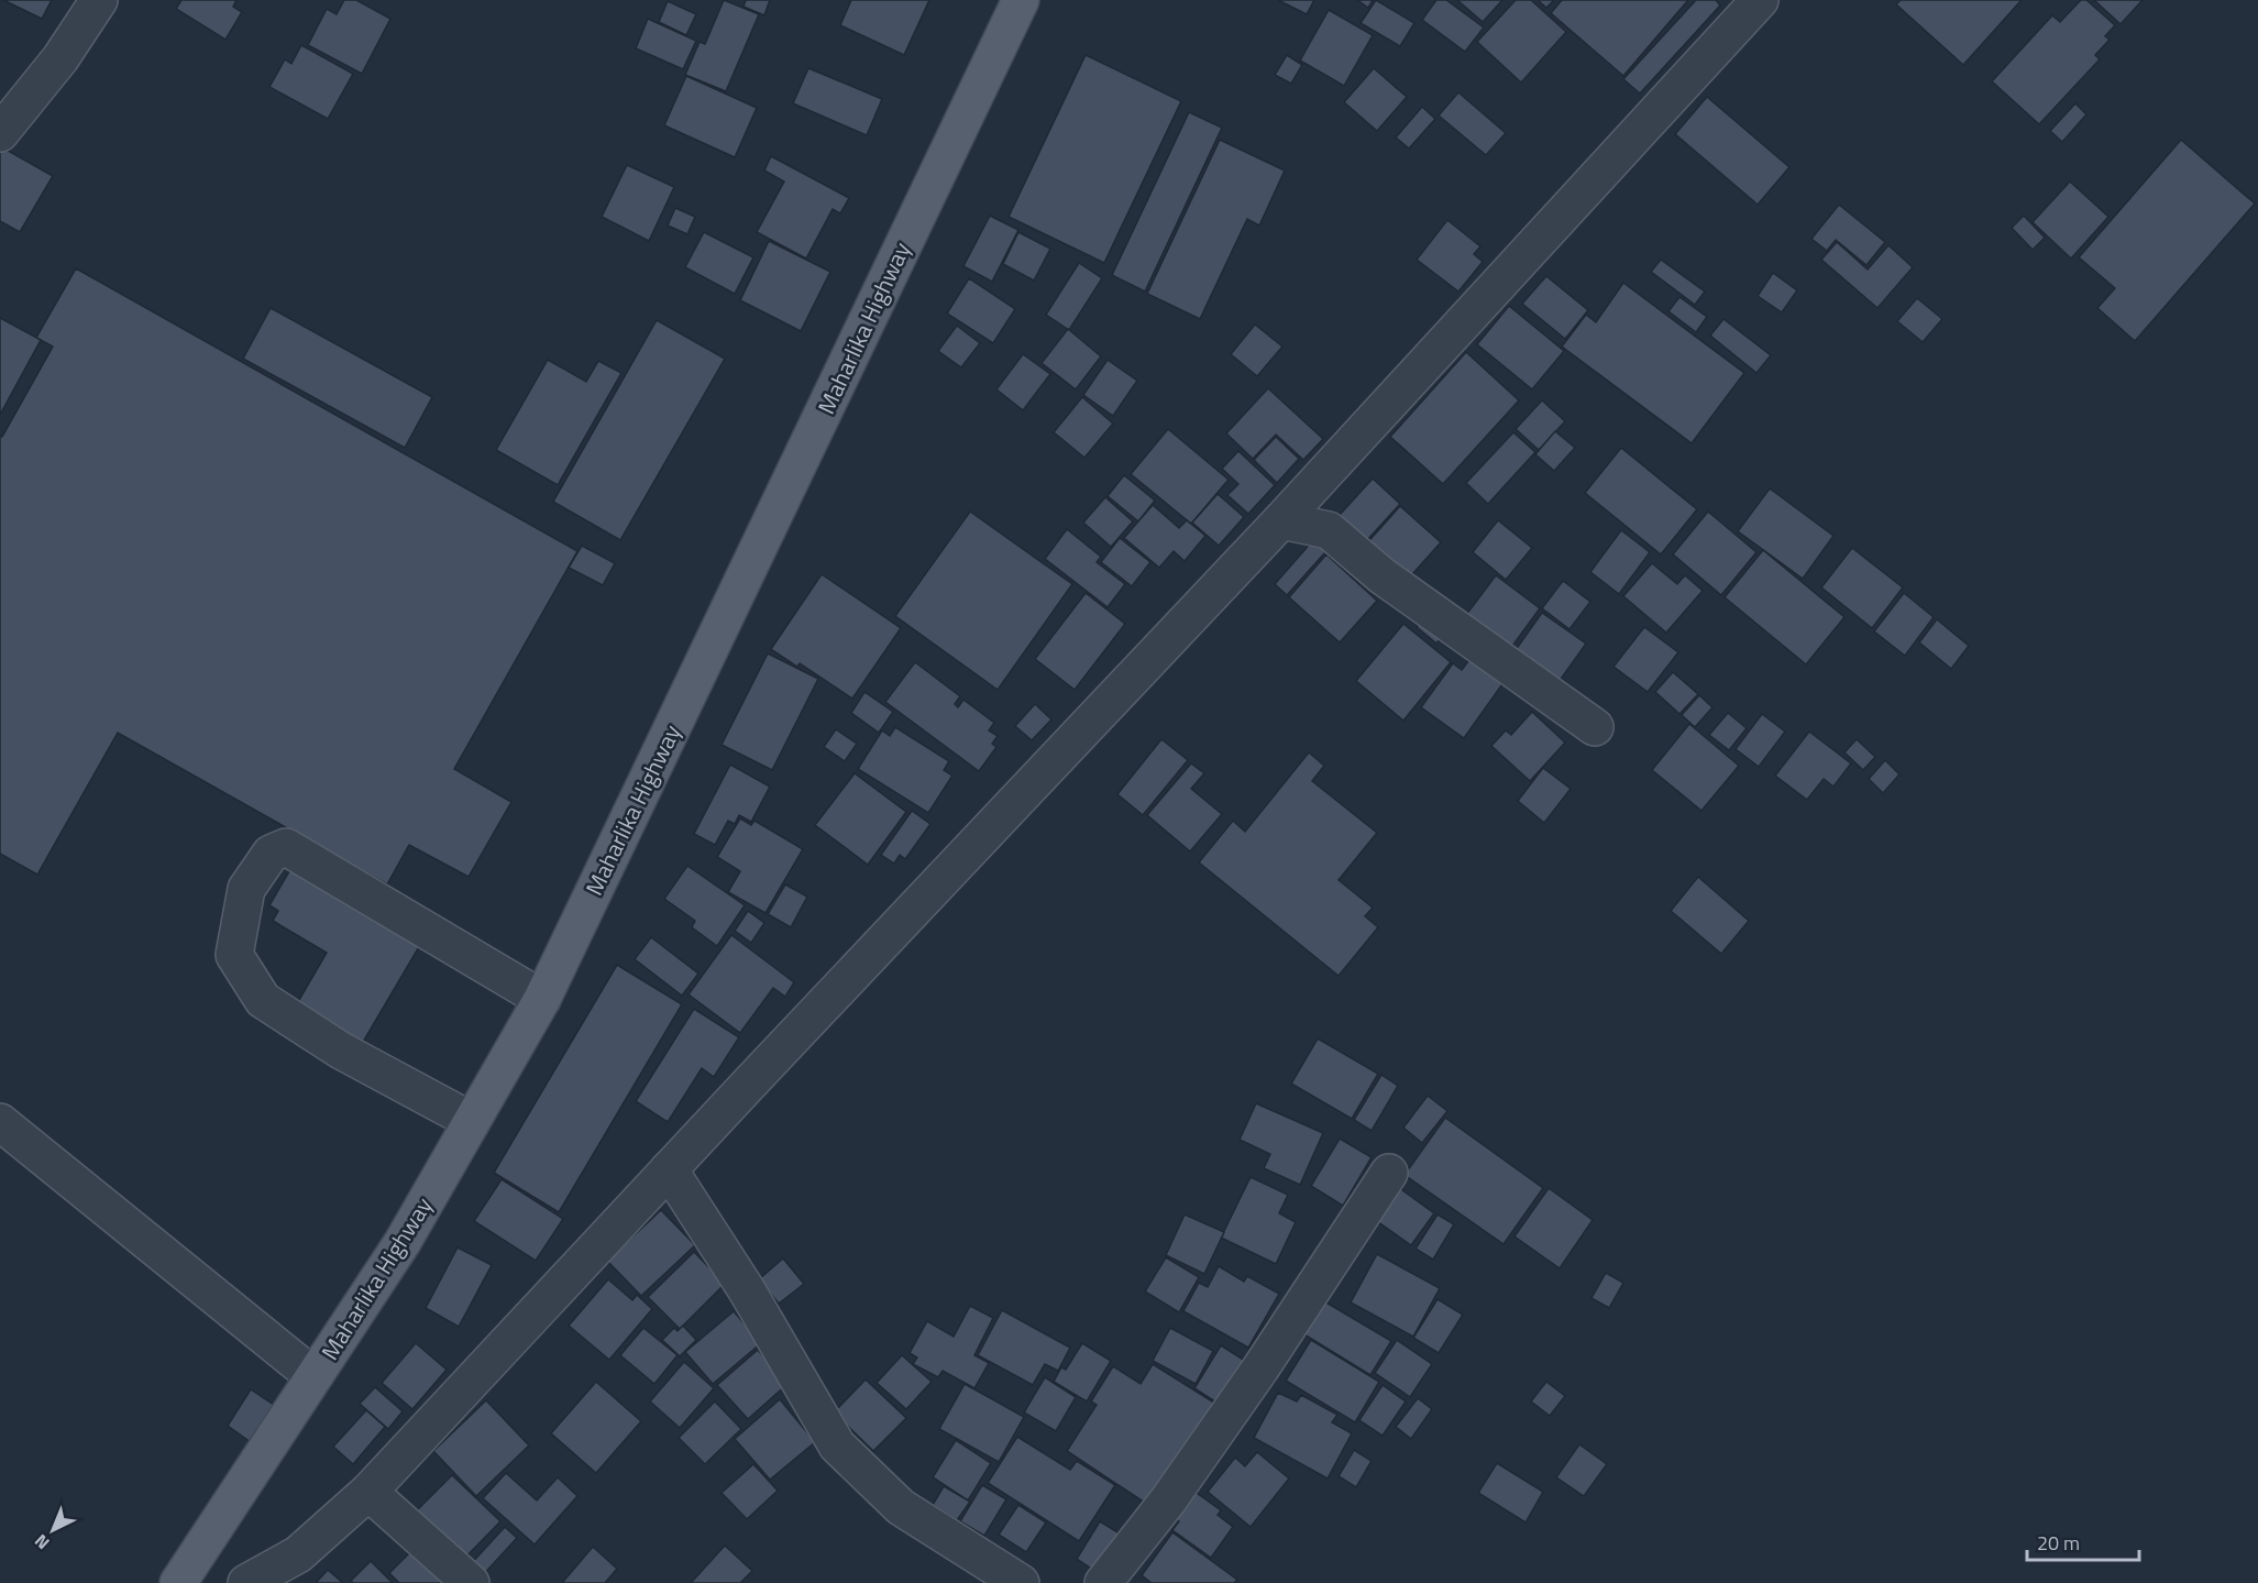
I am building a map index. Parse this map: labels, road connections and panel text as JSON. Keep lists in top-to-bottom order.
{
  "streets": {
    "main road": ["Maharlika Highway"]
  },
  "scale_bar": "20 m",
  "north": "bottom left"
}
